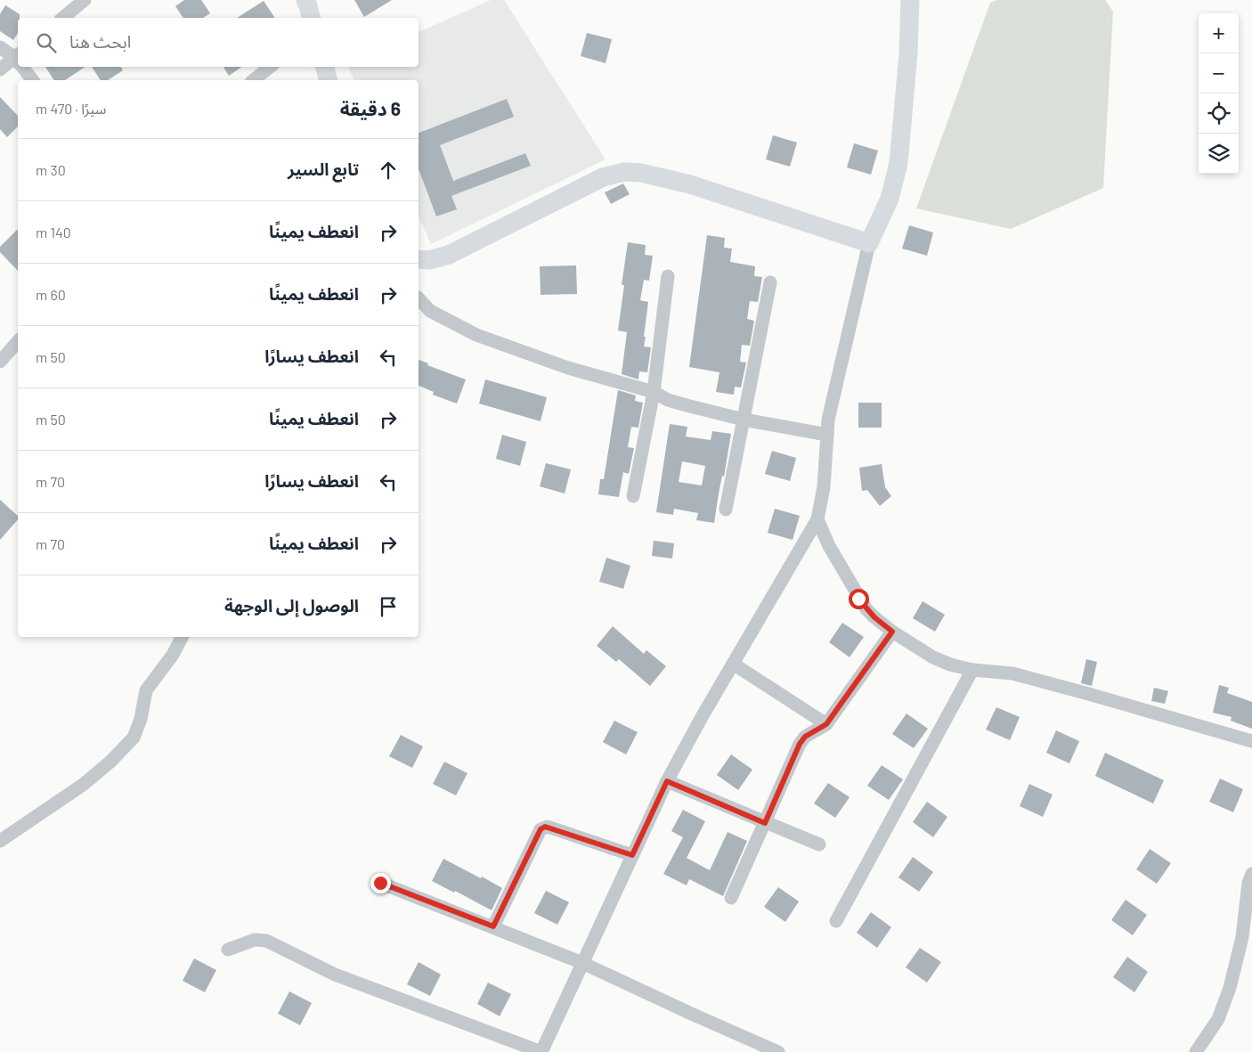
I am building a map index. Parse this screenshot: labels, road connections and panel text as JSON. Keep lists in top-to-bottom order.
{
  "page": {
    "map_buttons": ["+", "−"],
    "search": "ابحث هنا",
    "heading": ["6 دقيقة", "سيرًا · 470 m"],
    "list": [
      ["تابع السير", "30 m"],
      ["انعطف يمينًا", "140 m"],
      ["انعطف يمينًا", "60 m"],
      ["انعطف يسارًا", "50 m"],
      ["انعطف يمينًا", "50 m"],
      ["انعطف يسارًا", "70 m"],
      ["انعطف يمينًا", "70 m"],
      "الوصول إلى الوجهة"
    ]
  }
}
